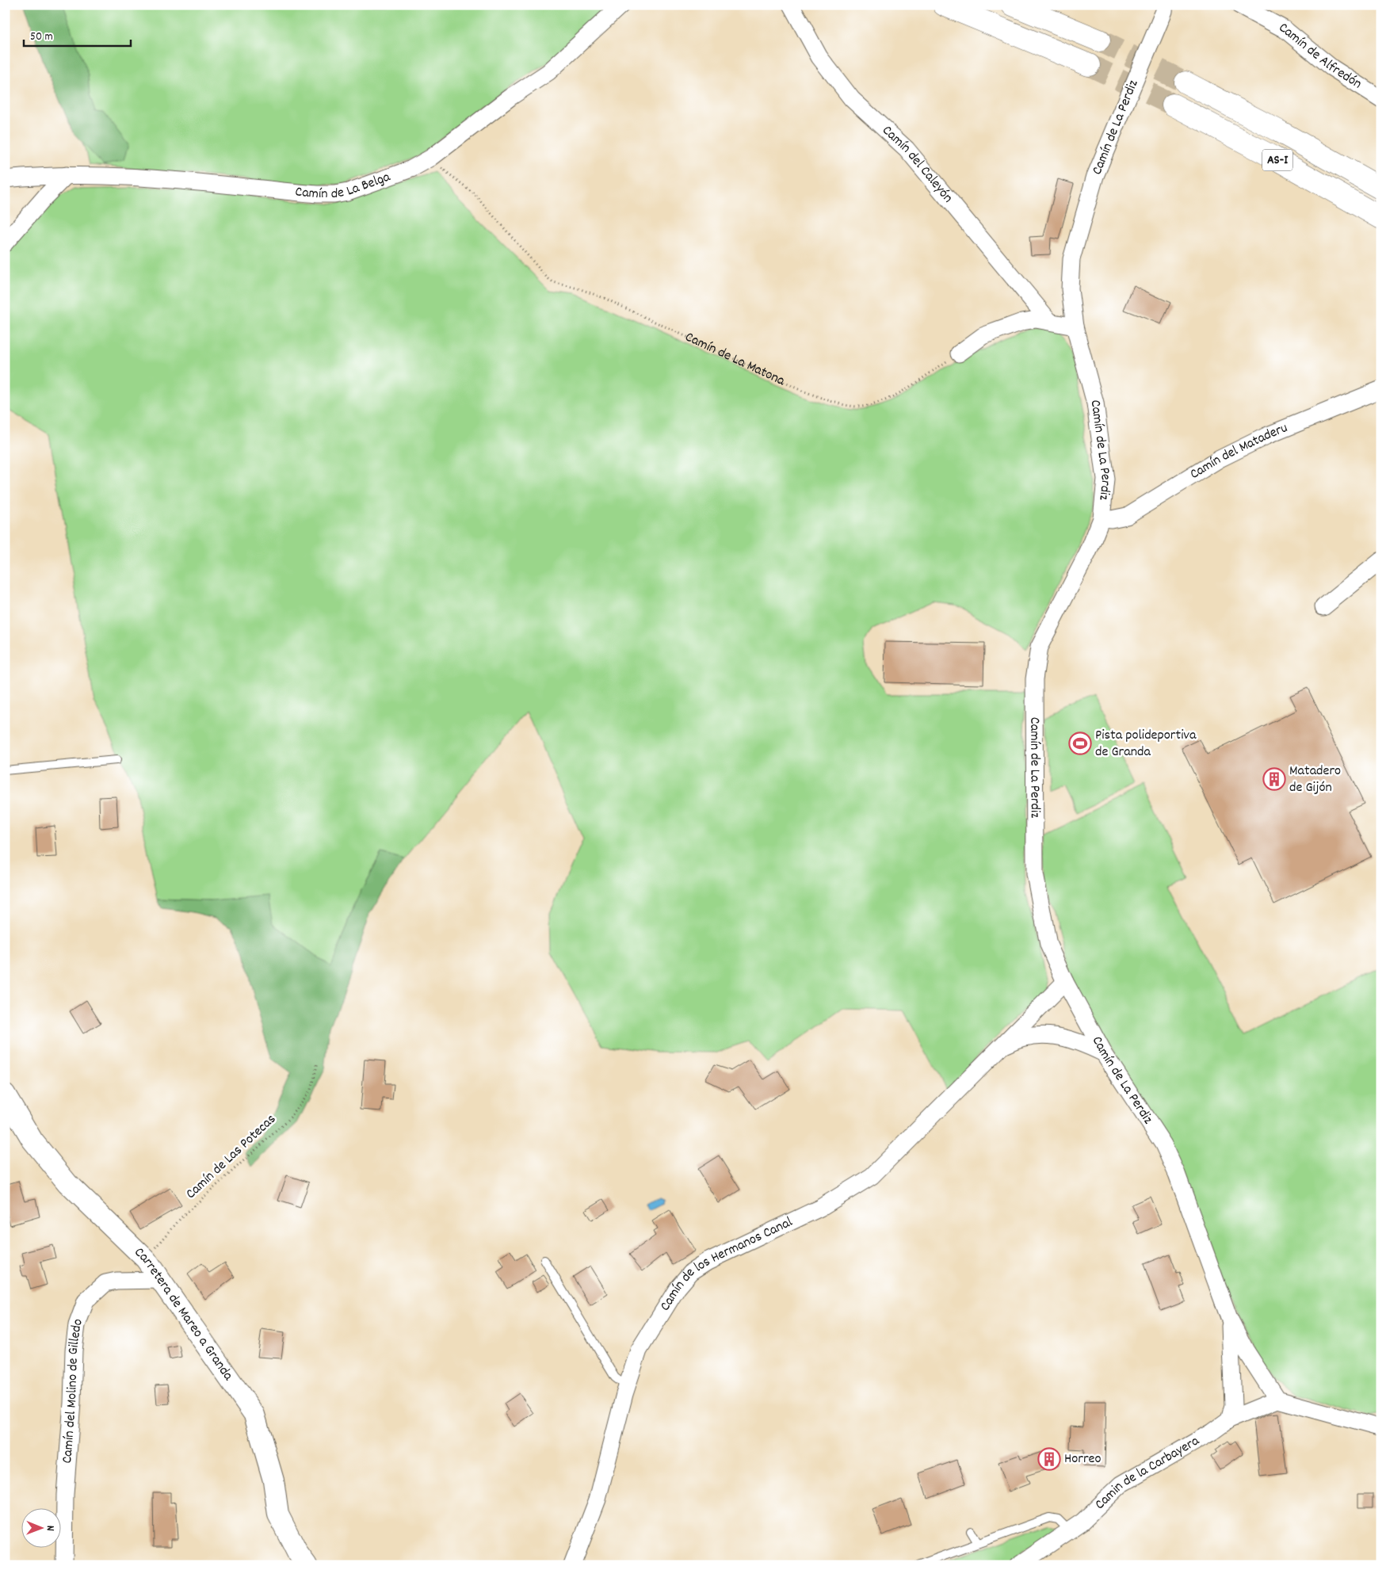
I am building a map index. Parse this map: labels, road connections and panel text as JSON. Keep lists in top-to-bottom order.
{
  "streets": {
    "highway": ["AS-I"],
    "street": [
      "Camín de Alfredón",
      "Camín de La Perdiz",
      "Camín del Caleyón",
      "Camín de La Belga",
      "Camín del Mataderu",
      "Camín de los Hermanos Canal",
      "Carretera de Mareo a Granda",
      "Camín del Molino de Gilledo",
      "Camin de la Carbayera"
    ],
    "path": ["Camín de La Matona", "Camín de Las Potecas"]
  },
  "crossings": [
    ["Camín de La Perdiz", "Camín del Mataderu"],
    ["Camín de La Perdiz", "Camín de los Hermanos Canal"],
    ["Camín de La Perdiz", "Camin de la Carbayera"],
    ["Camín de La Belga", "Camín de La Matona"],
    ["Camín de Las Potecas", "Carretera de Mareo a Granda"],
    ["Carretera de Mareo a Granda", "Camín del Molino de Gilledo"]
  ],
  "places": {
    "sports": ["Pista polideportiva de Granda"],
    "building": ["Matadero de Gijón", "Horreo"]
  },
  "scale_bar": "50 m",
  "north": "right"
}
